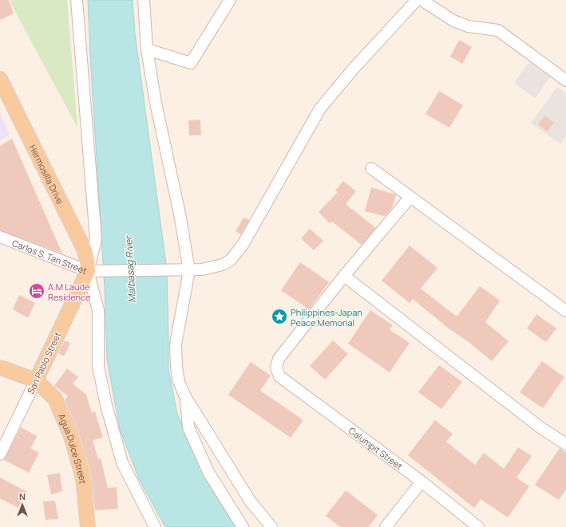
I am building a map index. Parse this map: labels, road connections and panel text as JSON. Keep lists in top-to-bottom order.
{
  "streets": {
    "main road": ["Hermosilla Drive", "San Pablo Street", "Agua Dulce Street"],
    "street": ["Carlos S. Tan Street", "Calumpit Street"]
  },
  "crossings": [
    ["Hermosilla Drive", "Carlos S. Tan Street"],
    ["Hermosilla Drive", "San Pablo Street"],
    ["Carlos S. Tan Street", "San Pablo Street"],
    ["San Pablo Street", "Agua Dulce Street"]
  ],
  "water": ["Malbasag River"],
  "places": {
    "hotel": ["A.M Laude Residence"],
    "place": ["Philippines-Japan Peace Memorial"]
  },
  "north": "top"
}
